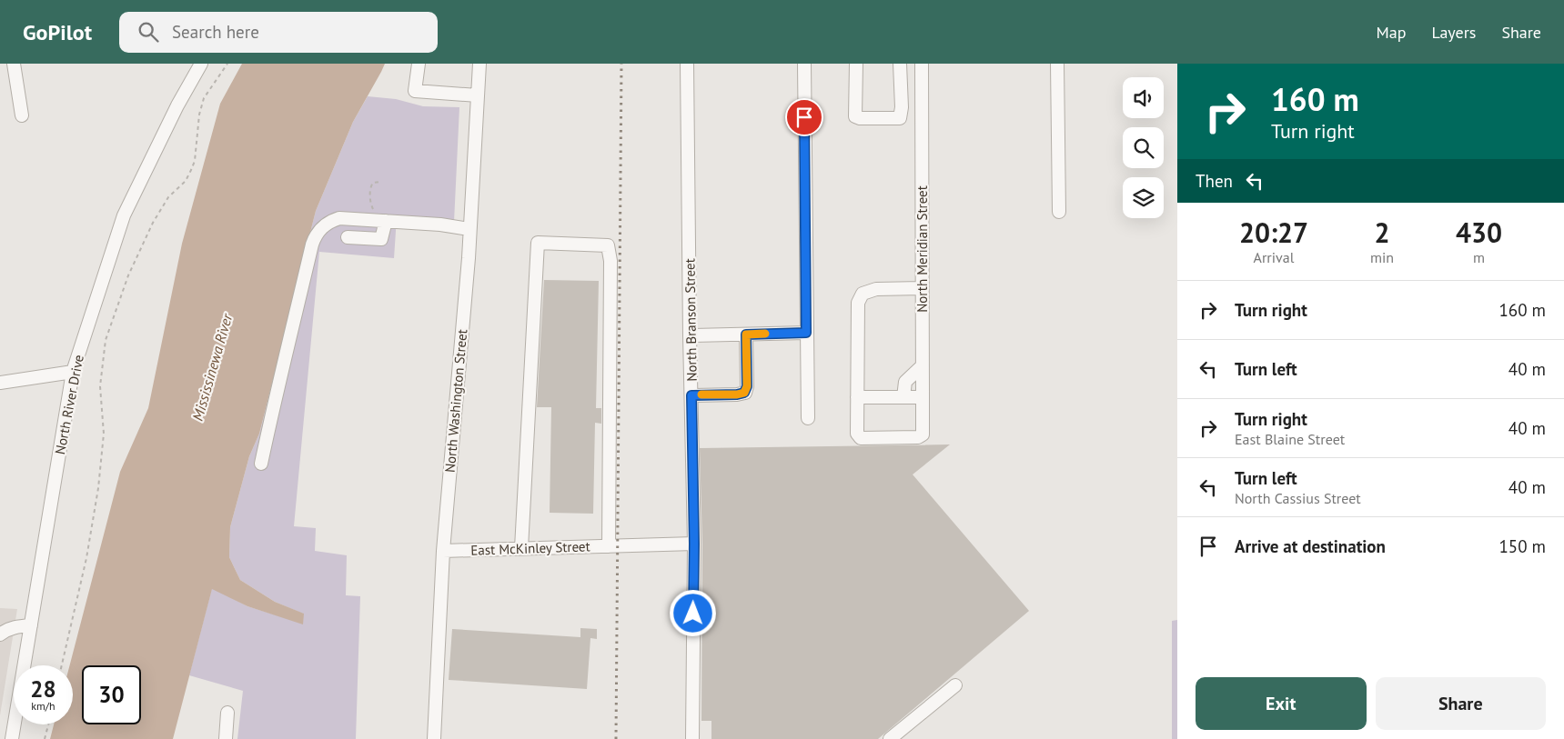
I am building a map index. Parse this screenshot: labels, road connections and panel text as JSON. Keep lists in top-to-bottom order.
{
  "streets": {
    "street": [
      "North Meridian Street",
      "North Branson Street",
      "North Washington Street",
      "North River Drive",
      "East McKinley Street"
    ]
  },
  "crossings": [
    ["North Branson Street", "East McKinley Street"],
    ["North Washington Street", "East McKinley Street"]
  ],
  "water": ["Mississinewa River"],
  "page": {
    "header": "GoPilot",
    "search": "Search here",
    "nav": ["Map", "Layers", "Share"],
    "turn": ["160 m", "Turn right"],
    "then": "Then",
    "eta": [
      "20:27",
      "Arrival",
      "2",
      "min",
      "430",
      "m"
    ],
    "list": [
      {
        "name": "Turn right",
        "value": "160 m"
      },
      {
        "name": "Turn left",
        "value": "40 m"
      },
      {
        "name": "Turn right",
        "note": "East Blaine Street",
        "value": "40 m"
      },
      {
        "name": "Turn left",
        "note": "North Cassius Street",
        "value": "40 m"
      },
      {
        "name": "Arrive at destination",
        "value": "150 m"
      }
    ],
    "speed": "28 km/h",
    "limit": "30",
    "buttons": ["Exit", "Share"]
  }
}
